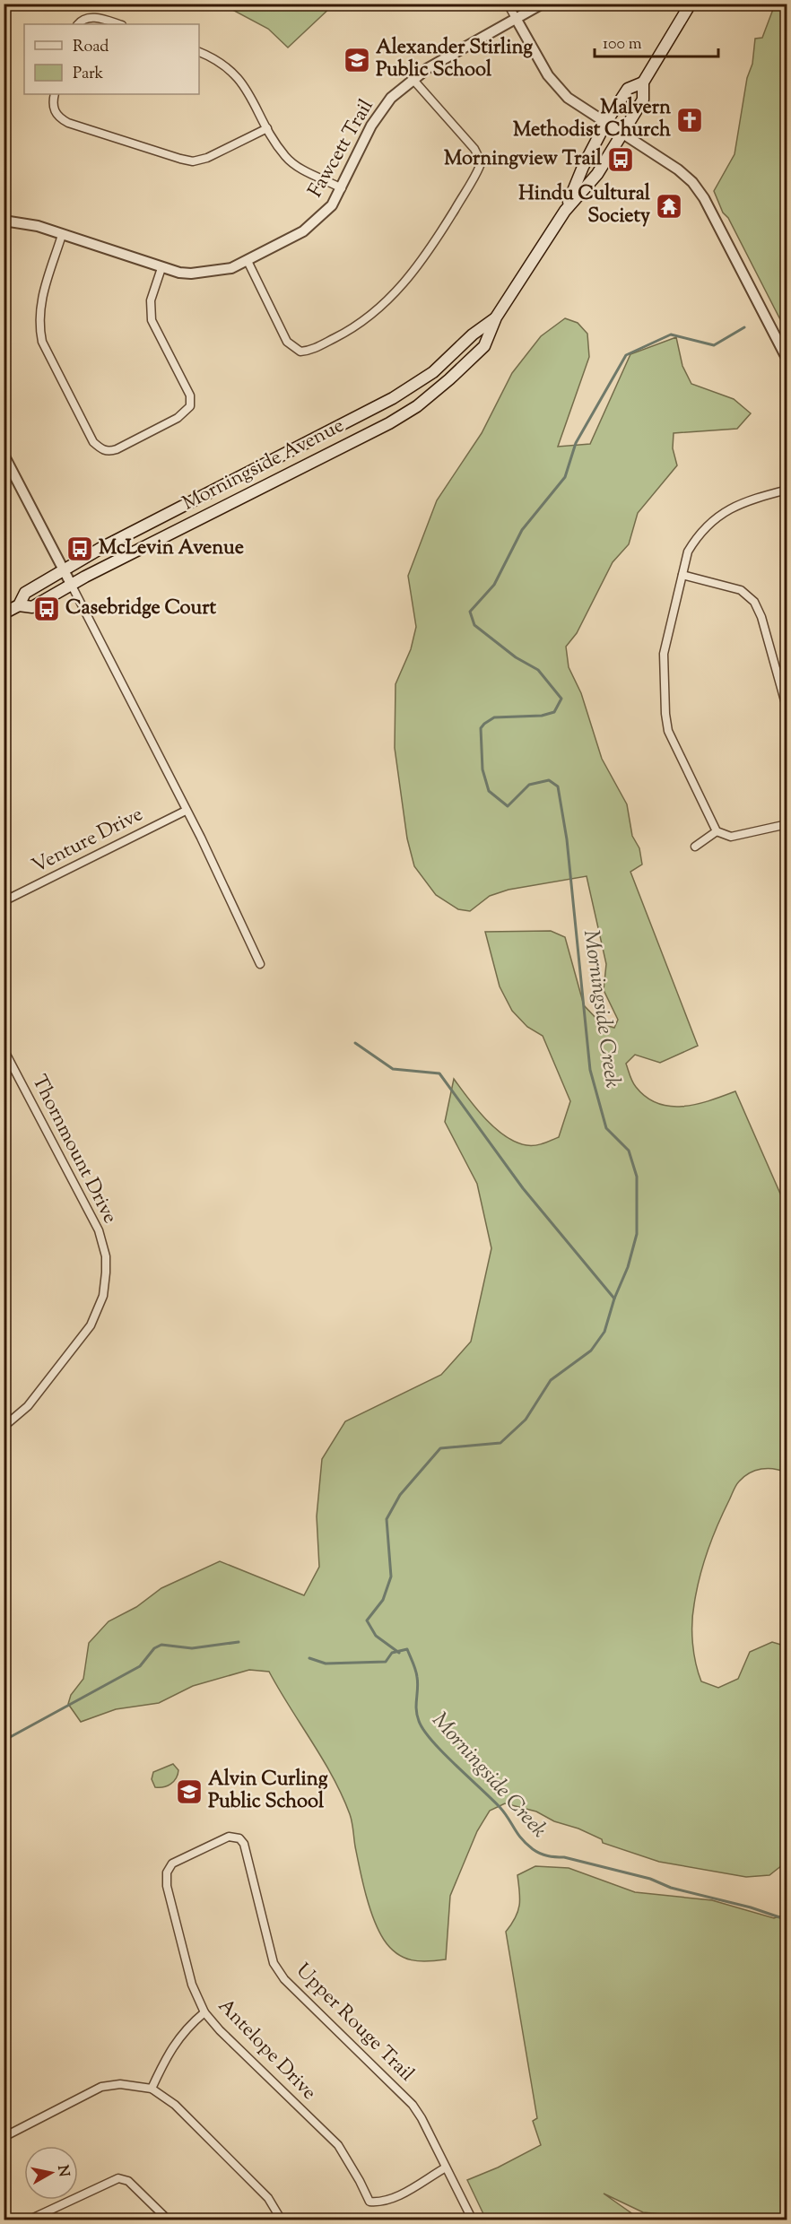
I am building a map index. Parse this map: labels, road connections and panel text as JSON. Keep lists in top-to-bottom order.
{
  "streets": {
    "main road": ["Morningside Avenue"],
    "street": [
      "Fawcett Trail",
      "Venture Drive",
      "Thornmount Drive",
      "Upper Rouge Trail",
      "Antelope Drive"
    ]
  },
  "crossings": [
    ["Upper Rouge Trail", "Antelope Drive"]
  ],
  "water": ["Morningside Creek"],
  "places": {
    "school or university": ["Alexander Stirling Public School", "Alvin Curling Public School"],
    "church": ["Malvern Methodist Church"],
    "bus stop": ["Morningview Trail", "McLevin Avenue", "Casebridge Court"],
    "temple": ["Hindu Cultural Society"]
  },
  "legend": ["Road", "Park"],
  "scale_bar": "100 m",
  "north": "right"
}
